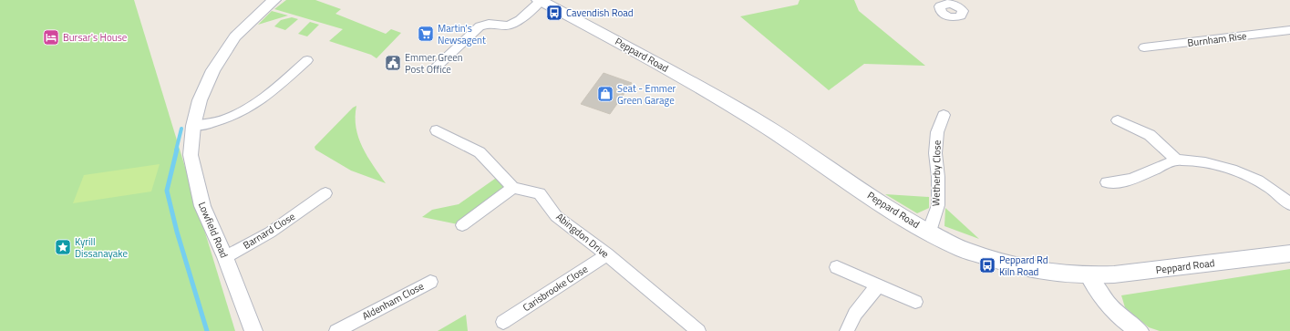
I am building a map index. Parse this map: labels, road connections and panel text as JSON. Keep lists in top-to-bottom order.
{
  "streets": {
    "main road": ["Peppard Road"],
    "street": [
      "Burnham Rise",
      "Wetherby Close",
      "Lowfield Road",
      "Barnard Close",
      "Abingdon Drive",
      "Carisbrooke Close",
      "Aldenham Close"
    ]
  },
  "crossings": [
    ["Peppard Road", "Wetherby Close"],
    ["Lowfield Road", "Barnard Close"],
    ["Abingdon Drive", "Carisbrooke Close"]
  ],
  "places": {
    "bus stop": ["Cavendish Road", "Peppard Rd Kiln Road"],
    "supermarket": ["Martin's Newsagent"],
    "hotel": ["Bursar's House"],
    "public building": ["Emmer Green Post Office"],
    "shop": ["Seat - Emmer Green Garage"],
    "place": ["Kyrill Dissanayake"]
  }
}
